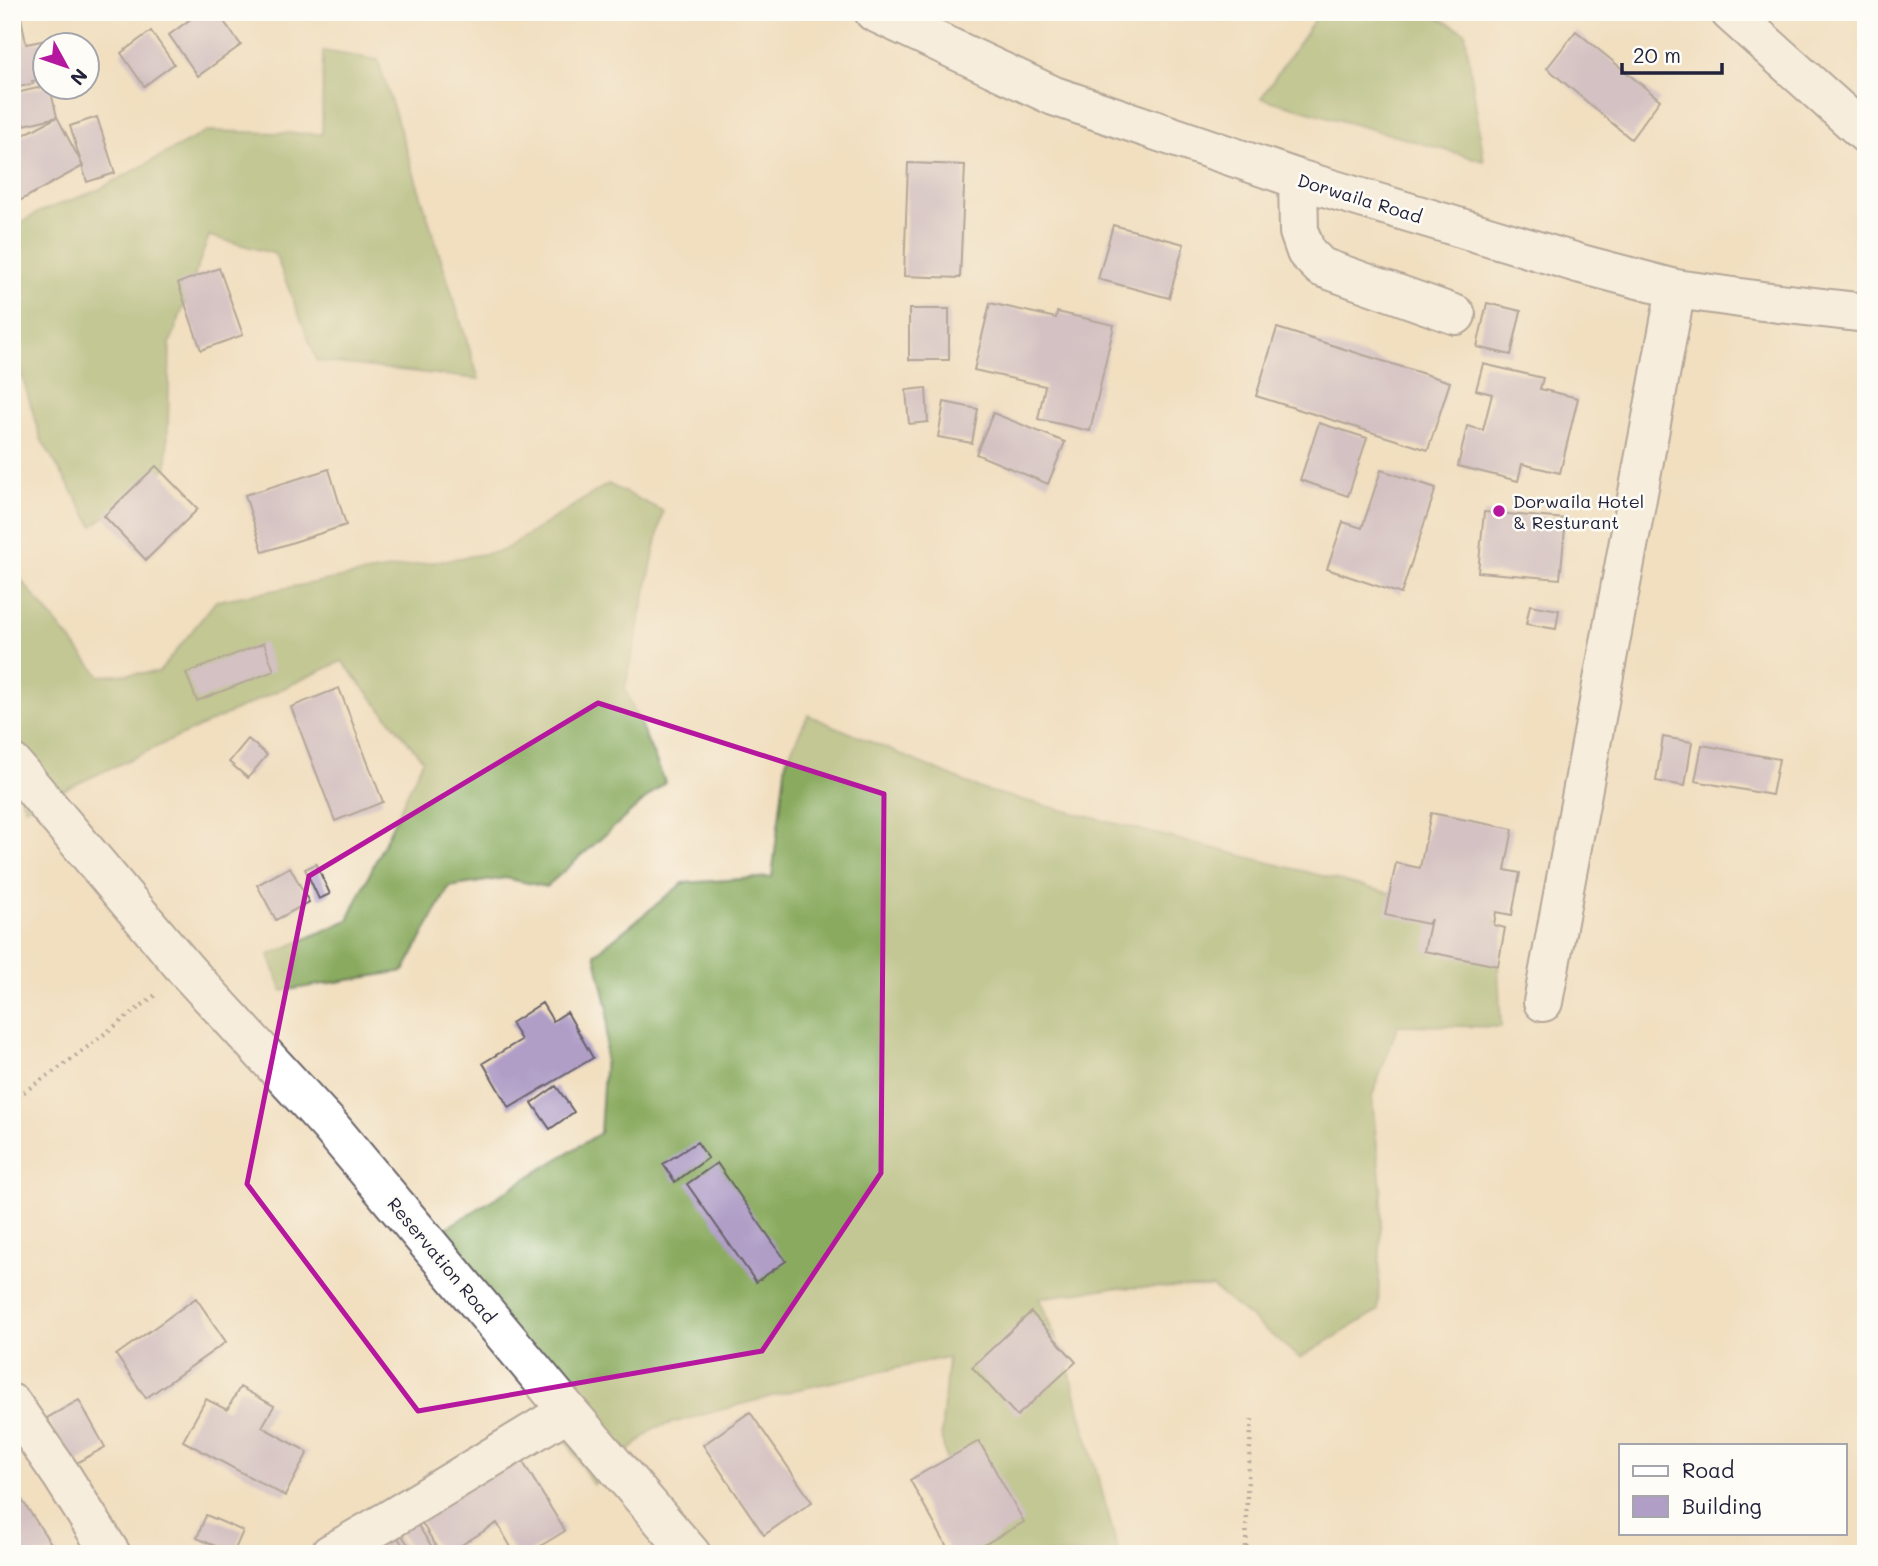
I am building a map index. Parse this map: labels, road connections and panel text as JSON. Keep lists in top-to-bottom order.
{
  "streets": {
    "street": ["Dorwaila Road", "Reservation Road"]
  },
  "places": ["Dorwaila Hotel & Resturant"],
  "legend": ["Road", "Building"],
  "scale_bar": "20 m",
  "north": "bottom right"
}
